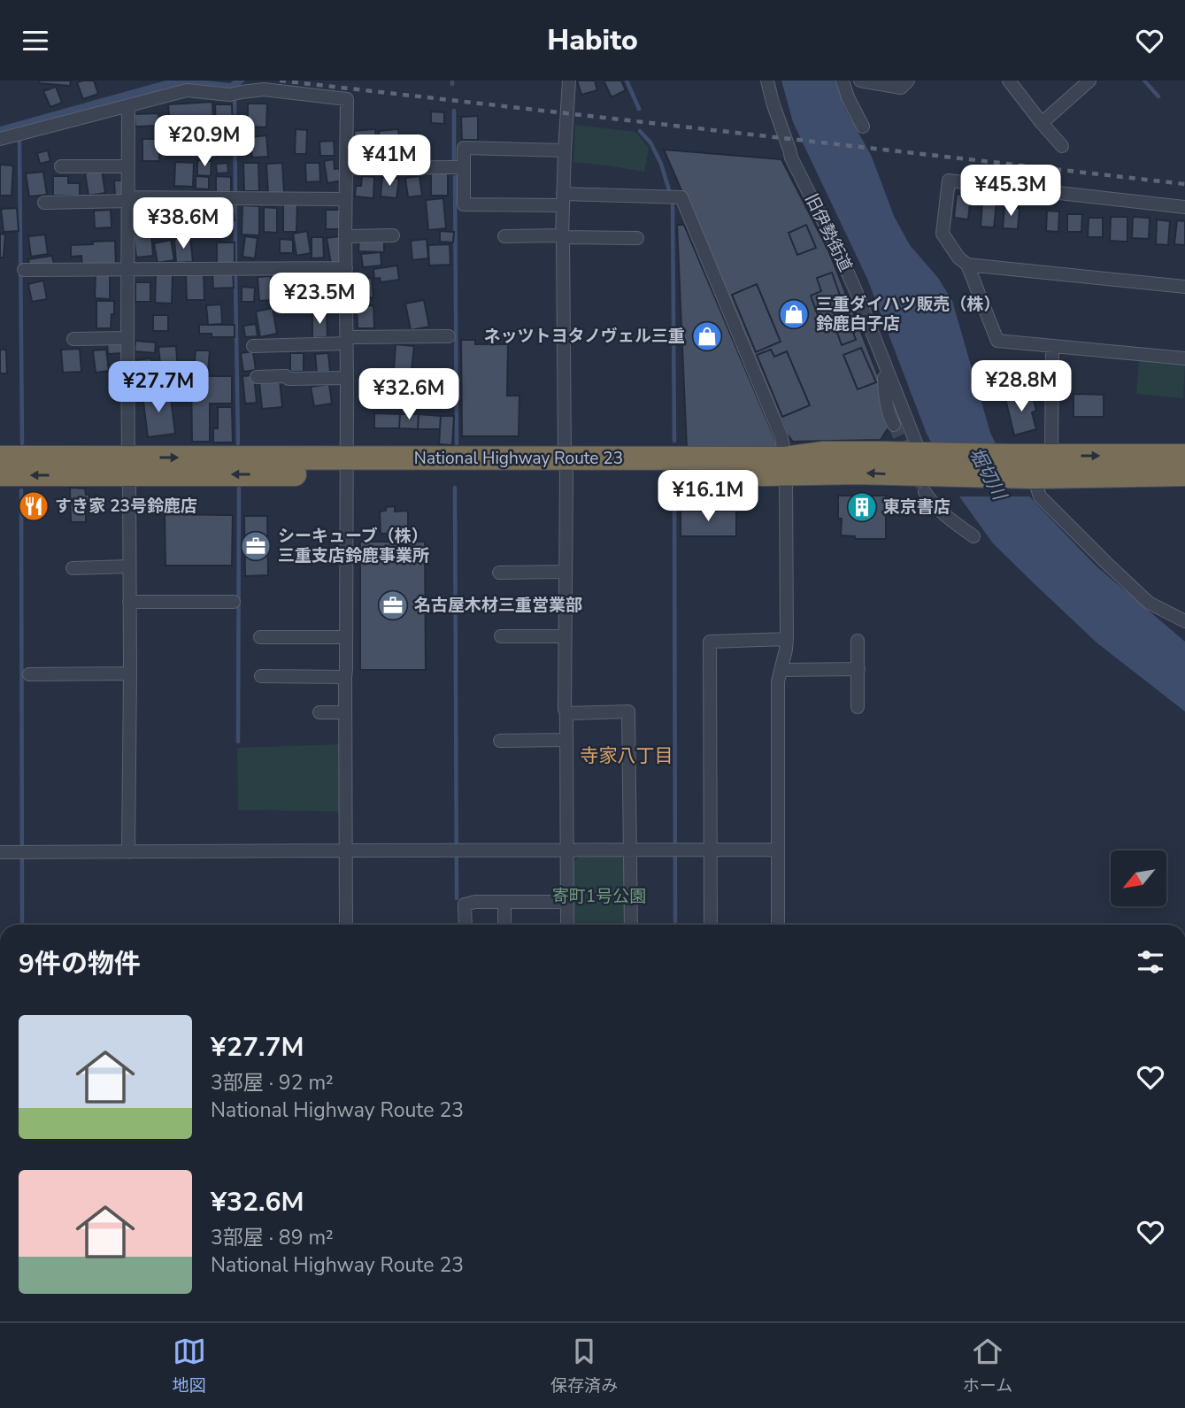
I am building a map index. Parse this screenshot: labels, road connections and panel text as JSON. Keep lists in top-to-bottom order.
{
  "streets": {
    "highway": ["National Highway Route 23"],
    "street": ["旧伊勢街道"]
  },
  "crossings": [
    ["旧伊勢街道", "National Highway Route 23"]
  ],
  "districts": ["寺家八丁目"],
  "water": ["堀切川"],
  "parks": ["寄町1号公園"],
  "places": {
    "shop": ["三重ダイハツ販売（株） 鈴鹿白子店", "ネッツトヨタノヴェル三重"],
    "restaurant": ["すき家 23号鈴鹿店"],
    "building": ["東京書店"],
    "office": ["シーキューブ（株） 三重支店鈴鹿事業所", "名古屋木材三重営業部"]
  },
  "north": "bottom left",
  "page": {
    "header": "Habito",
    "price": [
      "¥20.9M",
      "¥41M",
      "¥45.3M",
      "¥38.6M",
      "¥23.5M",
      "¥28.8M",
      "¥27.7M",
      "¥32.6M",
      "¥16.1M"
    ],
    "heading": "9件の物件",
    "list": [
      {
        "name": "¥27.7M",
        "note": "3部屋 · 92 m² · National Highway Route 23"
      },
      {
        "name": "¥32.6M",
        "note": "3部屋 · 89 m² · National Highway Route 23"
      }
    ],
    "tabs": ["地図", "保存済み", "ホーム"]
  }
}
